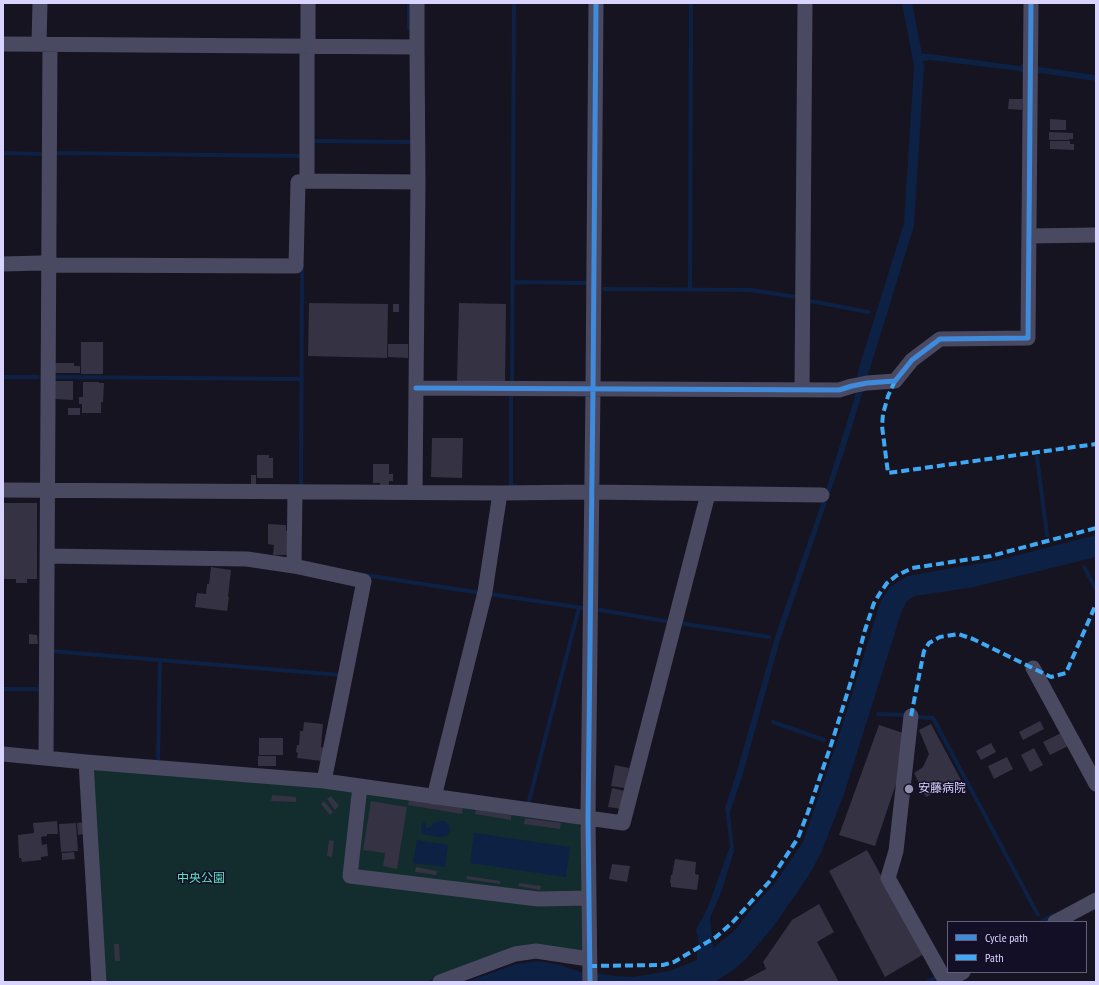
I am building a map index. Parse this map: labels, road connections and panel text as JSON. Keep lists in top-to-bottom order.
{
  "parks": ["中央公園"],
  "places": ["安藤病院"],
  "legend": ["Cycle path", "Path"]
}
